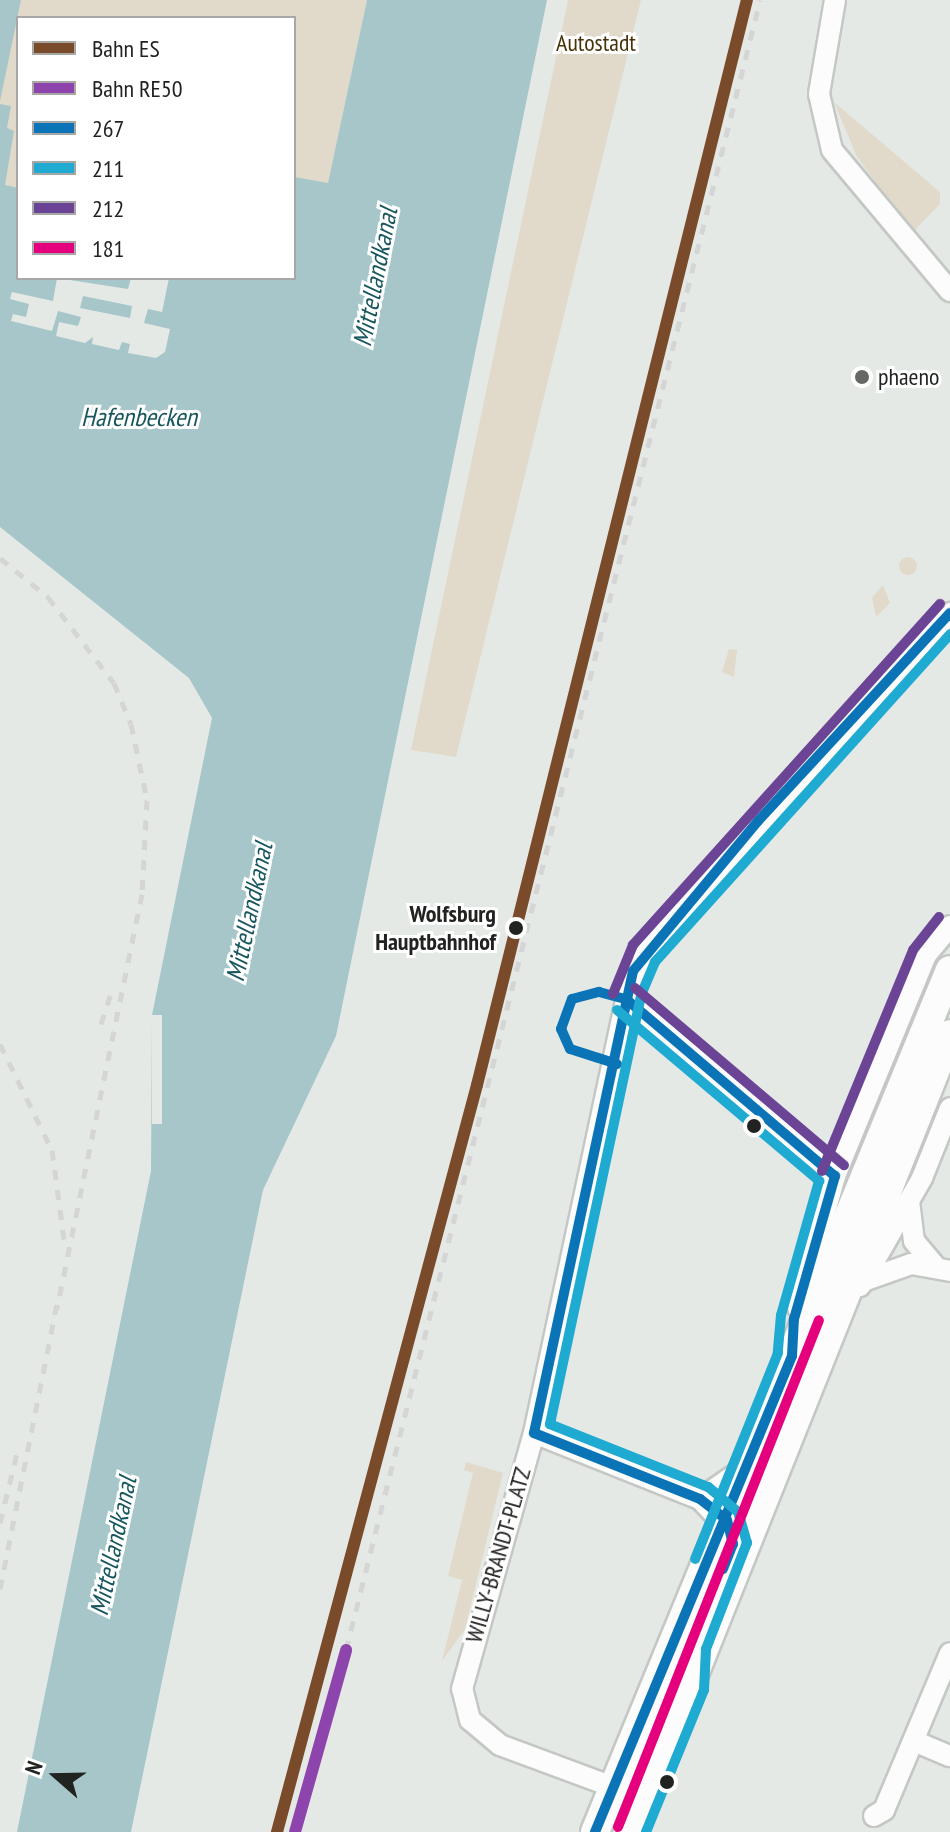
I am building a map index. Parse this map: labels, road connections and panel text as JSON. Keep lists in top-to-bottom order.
{
  "streets": {
    "street": ["WILLY-BRANDT-PLATZ"]
  },
  "water": ["Mittellandkanal", "Hafenbecken"],
  "parks": ["Autostadt"],
  "places": ["phaeno", "Wolfsburg Hauptbahnhof"],
  "lines": [
    "rail line ES",
    "transit line 212",
    "transit line 267",
    "transit line 211",
    "transit line 181",
    "rail line RE50"
  ],
  "legend": [
    "Bahn ES",
    "Bahn RE50",
    "267",
    "211",
    "212",
    "181"
  ],
  "north": "left"
}
